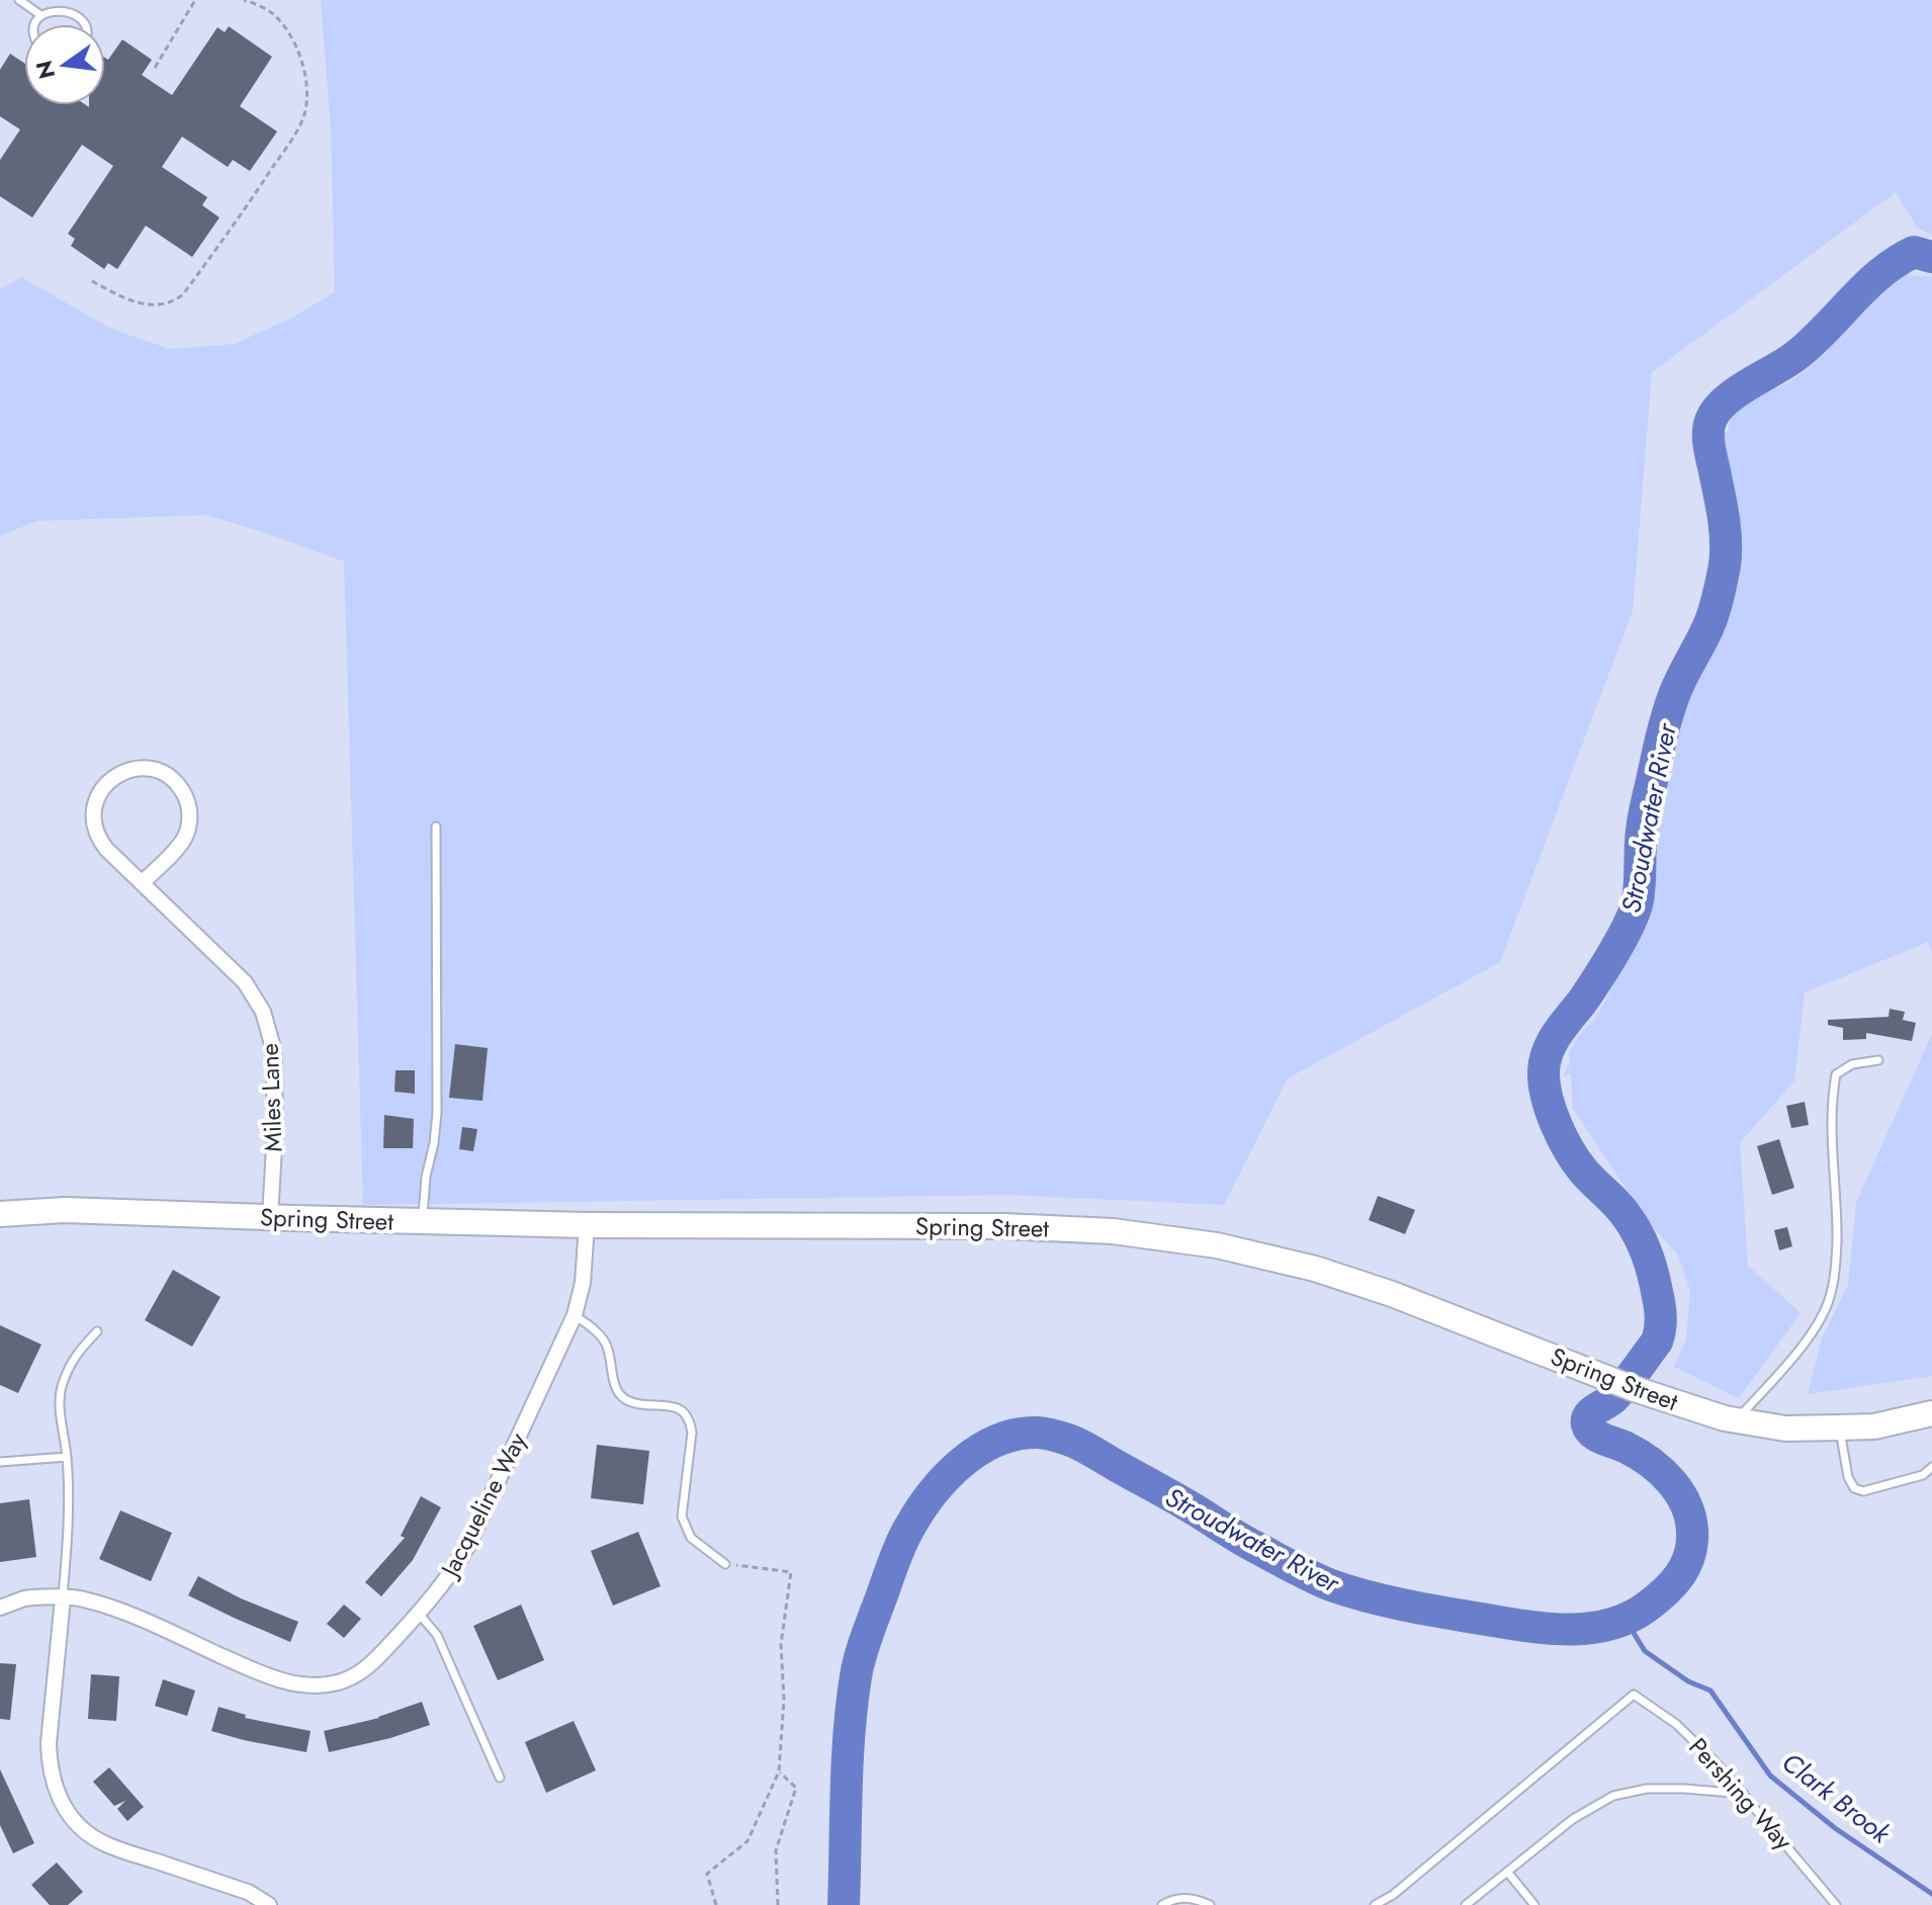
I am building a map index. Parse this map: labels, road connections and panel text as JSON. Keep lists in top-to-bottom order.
{
  "streets": {
    "main road": ["Spring Street"],
    "street": ["Miles Lane", "Jacqueline Way"],
    "lane": ["Pershing Way"]
  },
  "crossings": [
    ["Miles Lane", "Spring Street"],
    ["Spring Street", "Jacqueline Way"]
  ],
  "water": ["Stroudwater River", "Clark Brook"],
  "north": "left"
}
